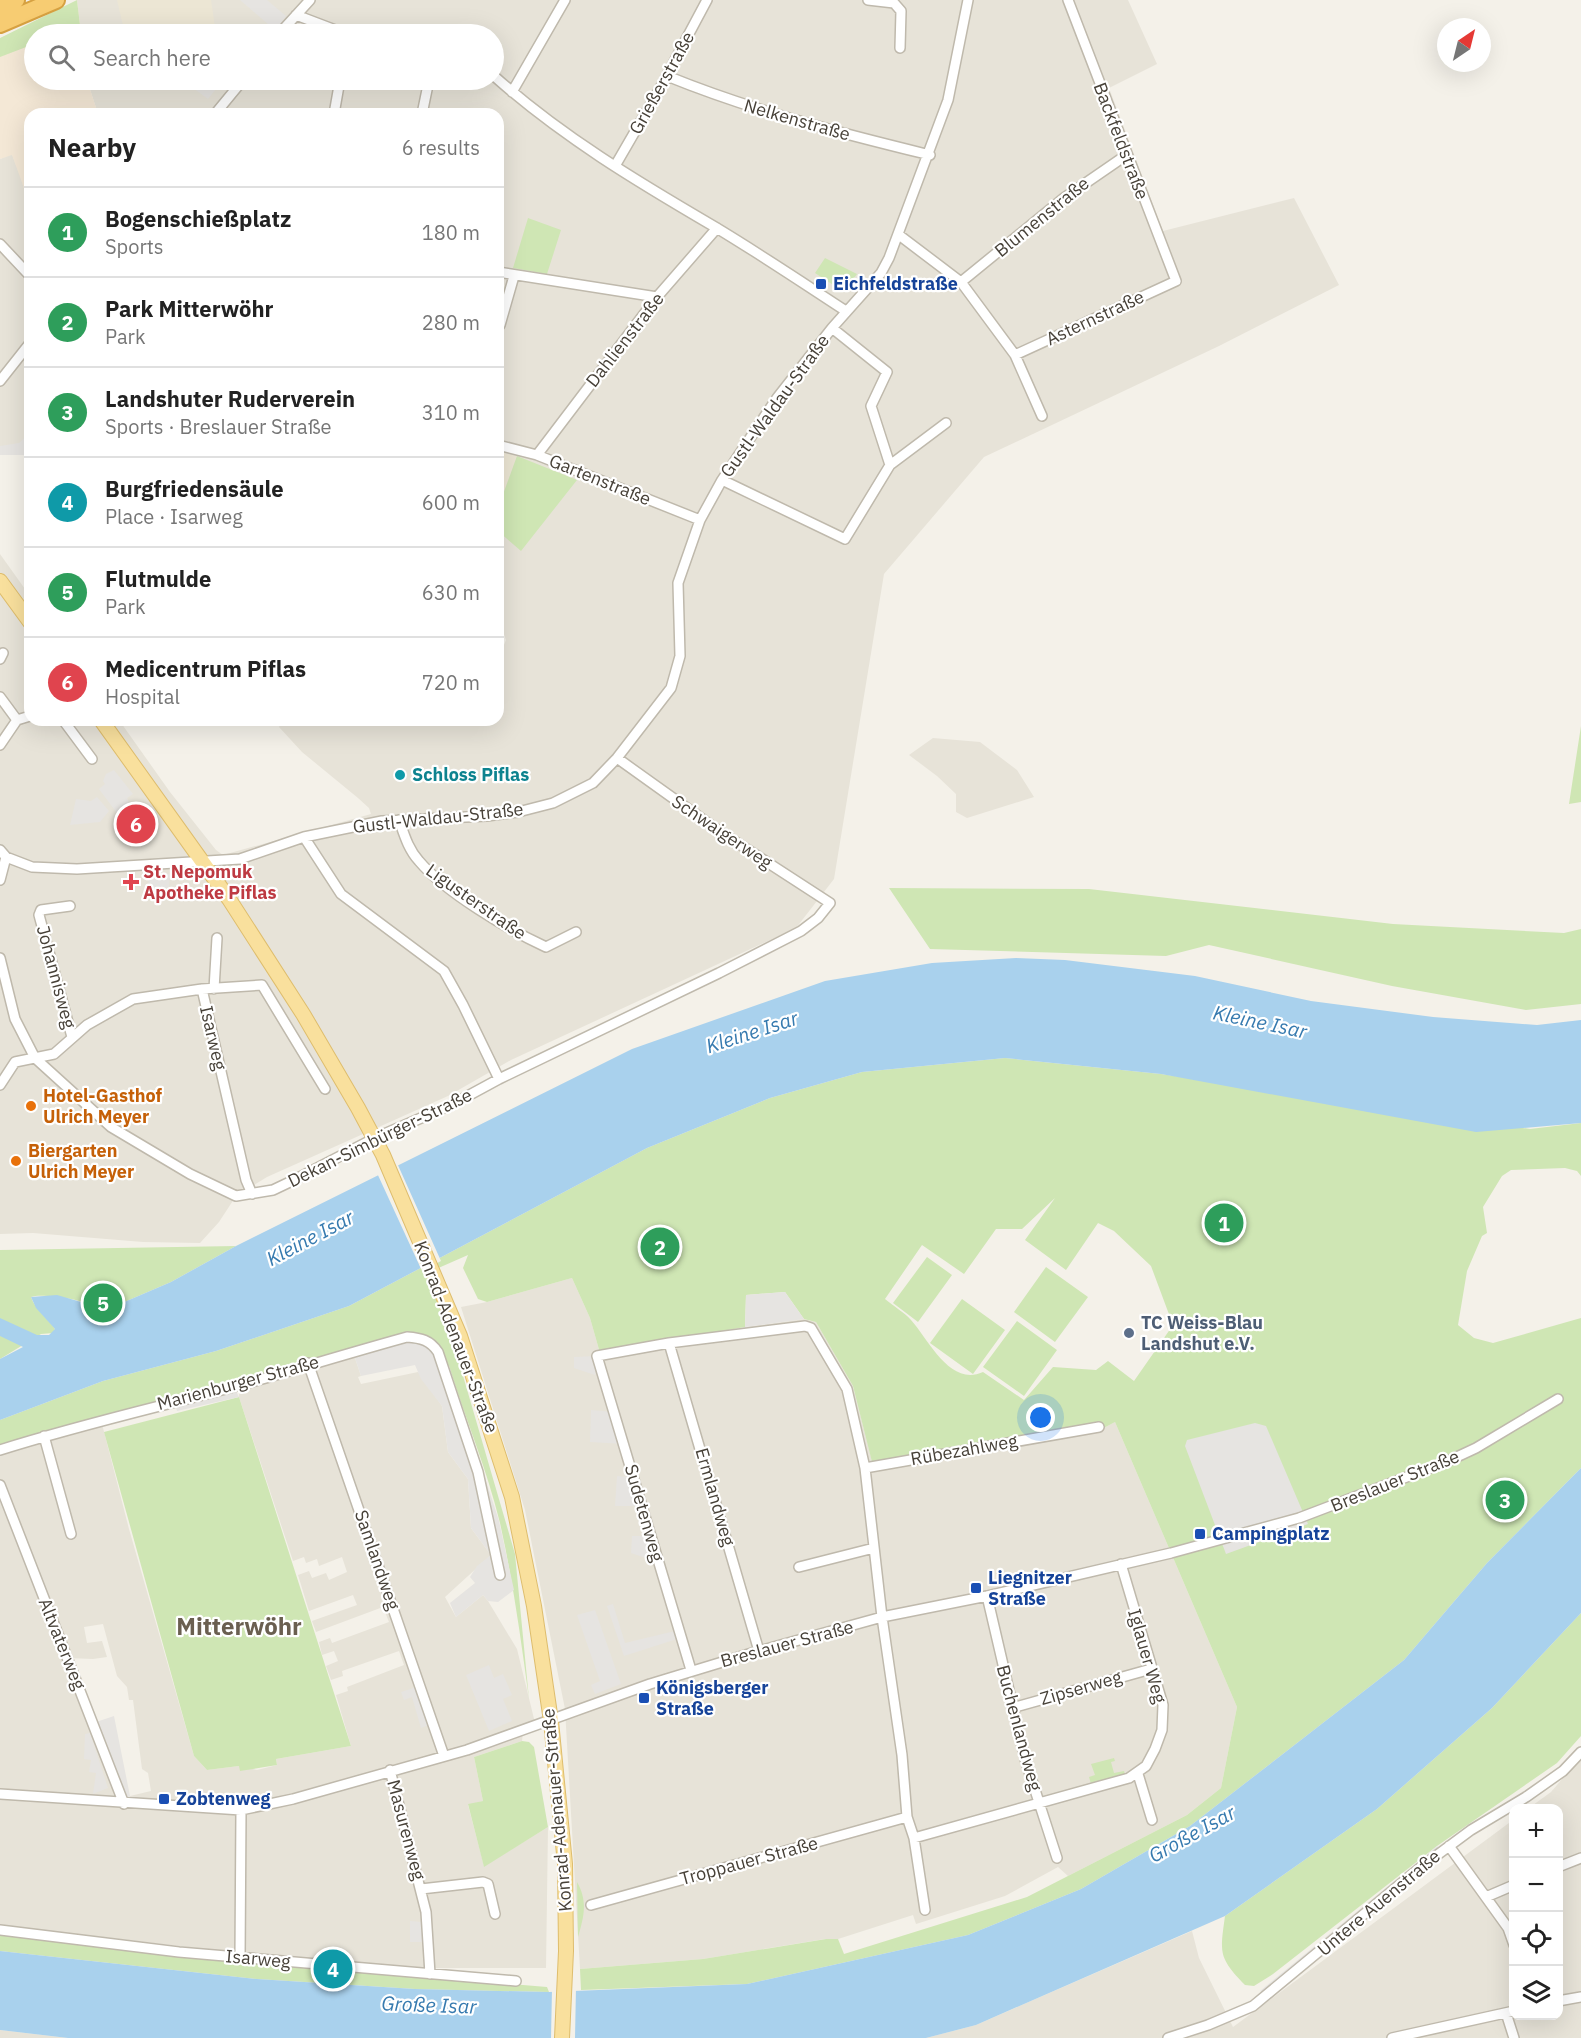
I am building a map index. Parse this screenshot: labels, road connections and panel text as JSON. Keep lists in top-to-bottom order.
{
  "streets": {
    "main road": ["Konrad-Adenauer-Straße"],
    "street": [
      "Grießerstraße",
      "Nelkenstraße",
      "Backfeldstraße",
      "Blumenstraße",
      "Asternstraße",
      "Dahlienstraße",
      "Gustl-Waldau-Straße",
      "Gartenstraße",
      "Schwaigerweg",
      "Ligusterstraße",
      "Johannisweg",
      "Isarweg",
      "Dekan-Simbürger-Straße",
      "Marienburger Straße",
      "Rübezahlweg",
      "Breslauer Straße",
      "Ermlandweg",
      "Sudetenweg",
      "Samlandweg",
      "Altvaterweg",
      "Iglauer Weg",
      "Zipserweg",
      "Buchenlandweg",
      "Masurenweg",
      "Troppauer Straße",
      "Untere Auenstraße"
    ]
  },
  "crossings": [
    ["Grießerstraße", "Nelkenstraße"],
    ["Nelkenstraße", "Gustl-Waldau-Straße"],
    ["Backfeldstraße", "Blumenstraße"],
    ["Backfeldstraße", "Asternstraße"],
    ["Dahlienstraße", "Gartenstraße"],
    ["Gustl-Waldau-Straße", "Gartenstraße"],
    ["Gustl-Waldau-Straße", "Schwaigerweg"],
    ["Gustl-Waldau-Straße", "Ligusterstraße"],
    ["Gustl-Waldau-Straße", "Konrad-Adenauer-Straße"],
    ["Schwaigerweg", "Dekan-Simbürger-Straße"],
    ["Johannisweg", "Isarweg"],
    ["Johannisweg", "Dekan-Simbürger-Straße"],
    ["Isarweg", "Dekan-Simbürger-Straße"],
    ["Isarweg", "Masurenweg"],
    ["Dekan-Simbürger-Straße", "Konrad-Adenauer-Straße"],
    ["Konrad-Adenauer-Straße", "Breslauer Straße"],
    ["Marienburger Straße", "Samlandweg"],
    ["Breslauer Straße", "Ermlandweg"],
    ["Breslauer Straße", "Sudetenweg"],
    ["Breslauer Straße", "Samlandweg"],
    ["Breslauer Straße", "Altvaterweg"],
    ["Breslauer Straße", "Iglauer Weg"],
    ["Breslauer Straße", "Buchenlandweg"],
    ["Breslauer Straße", "Masurenweg"],
    ["Ermlandweg", "Sudetenweg"],
    ["Iglauer Weg", "Zipserweg"],
    ["Zipserweg", "Buchenlandweg"]
  ],
  "districts": ["Mitterwöhr"],
  "water": ["Kleine Isar", "Große Isar"],
  "places": {
    "transit": [
      "Eichfeldstraße",
      "Campingplatz",
      "Liegnitzer Straße",
      "Königsberger Straße",
      "Zobtenweg"
    ],
    "other": [
      "Schloss Piflas",
      "Hotel-Gasthof Ulrich Meyer",
      "Biergarten Ulrich Meyer",
      "TC Weiss-Blau Landshut e.V."
    ],
    "health": ["St. Nepomuk Apotheke Piflas"]
  },
  "north": "top right",
  "page": {
    "search": "Search here",
    "heading": ["Nearby", "6 results"],
    "list": [
      {
        "mark": "1",
        "name": "Bogenschießplatz",
        "note": "Sports",
        "value": "180 m"
      },
      {
        "mark": "2",
        "name": "Park Mitterwöhr",
        "note": "Park",
        "value": "280 m"
      },
      {
        "mark": "3",
        "name": "Landshuter Ruderverein",
        "note": "Sports · Breslauer Straße",
        "value": "310 m"
      },
      {
        "mark": "4",
        "name": "Burgfriedensäule",
        "note": "Place · Isarweg",
        "value": "600 m"
      },
      {
        "mark": "5",
        "name": "Flutmulde",
        "note": "Park",
        "value": "630 m"
      },
      {
        "mark": "6",
        "name": "Medicentrum Piflas",
        "note": "Hospital",
        "value": "720 m"
      }
    ],
    "pins": [
      "6",
      "1",
      "2",
      "5",
      "3",
      "4"
    ],
    "map_buttons": ["+", "−"]
  }
}
